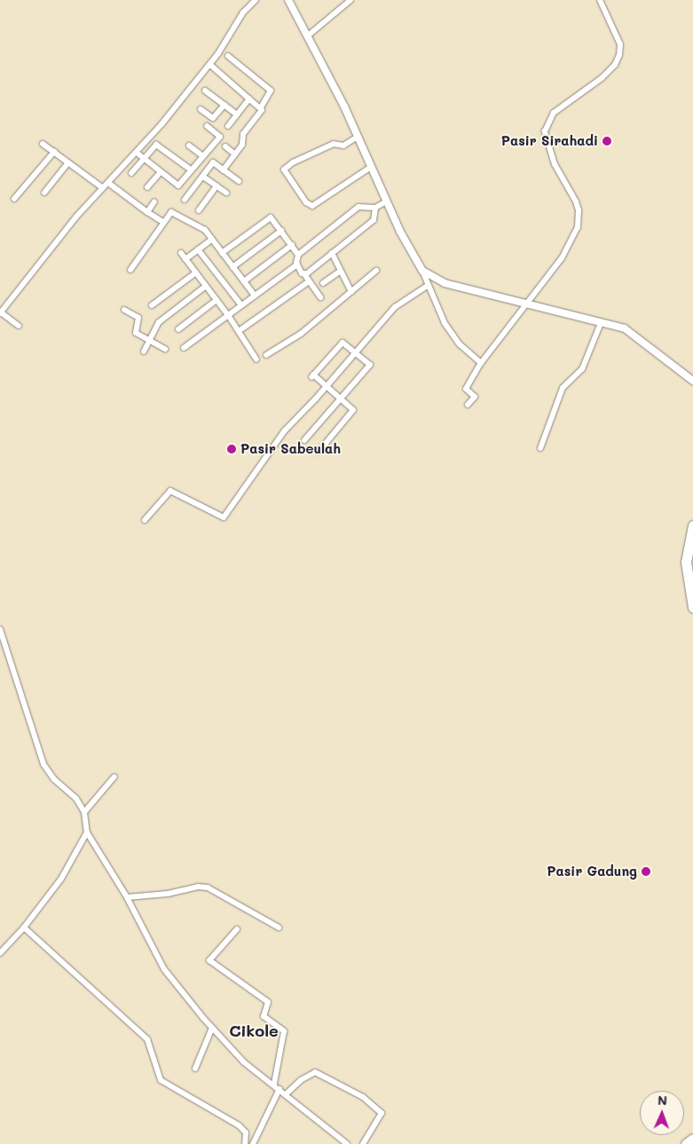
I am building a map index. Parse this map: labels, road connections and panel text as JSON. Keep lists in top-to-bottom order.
{
  "districts": ["Cikole"],
  "places": ["Pasir Sirahadi", "Pasir Sabeulah", "Pasir Gadung"],
  "north": "top"
}
